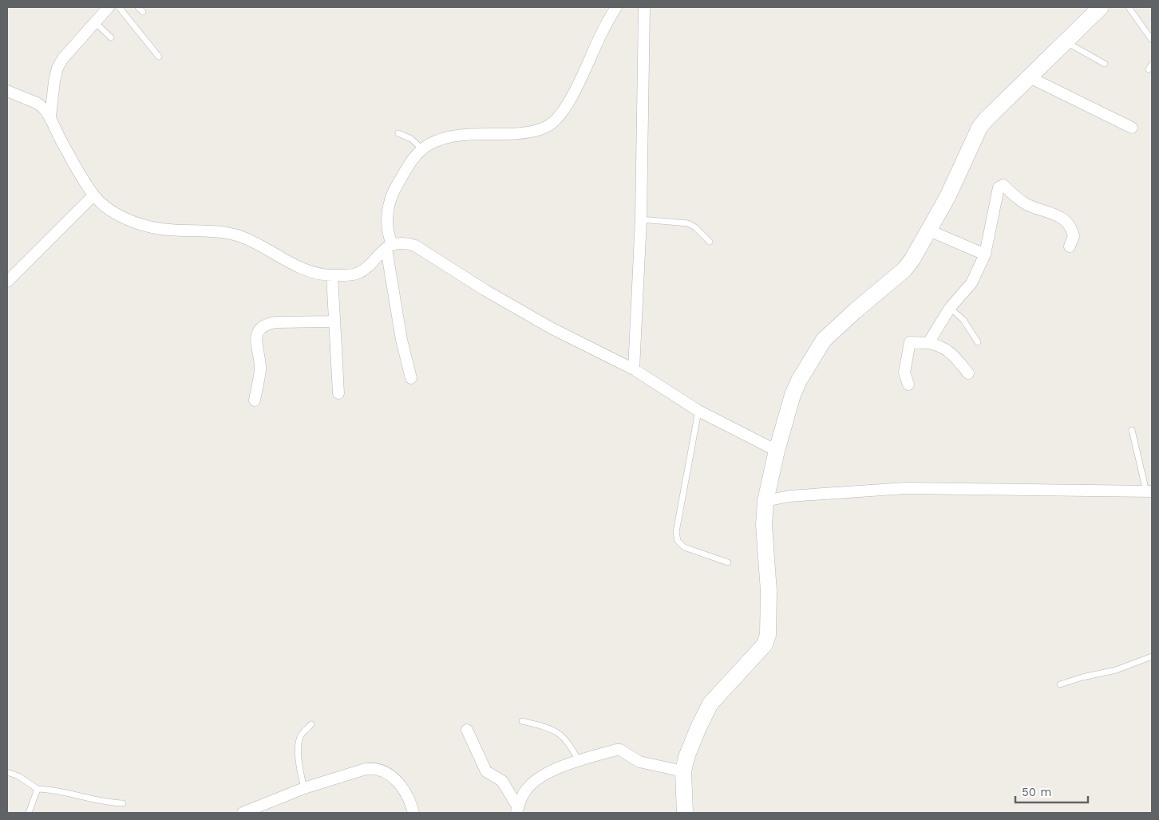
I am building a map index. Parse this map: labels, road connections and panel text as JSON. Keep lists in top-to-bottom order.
{
  "scale_bar": "50 m"
}
